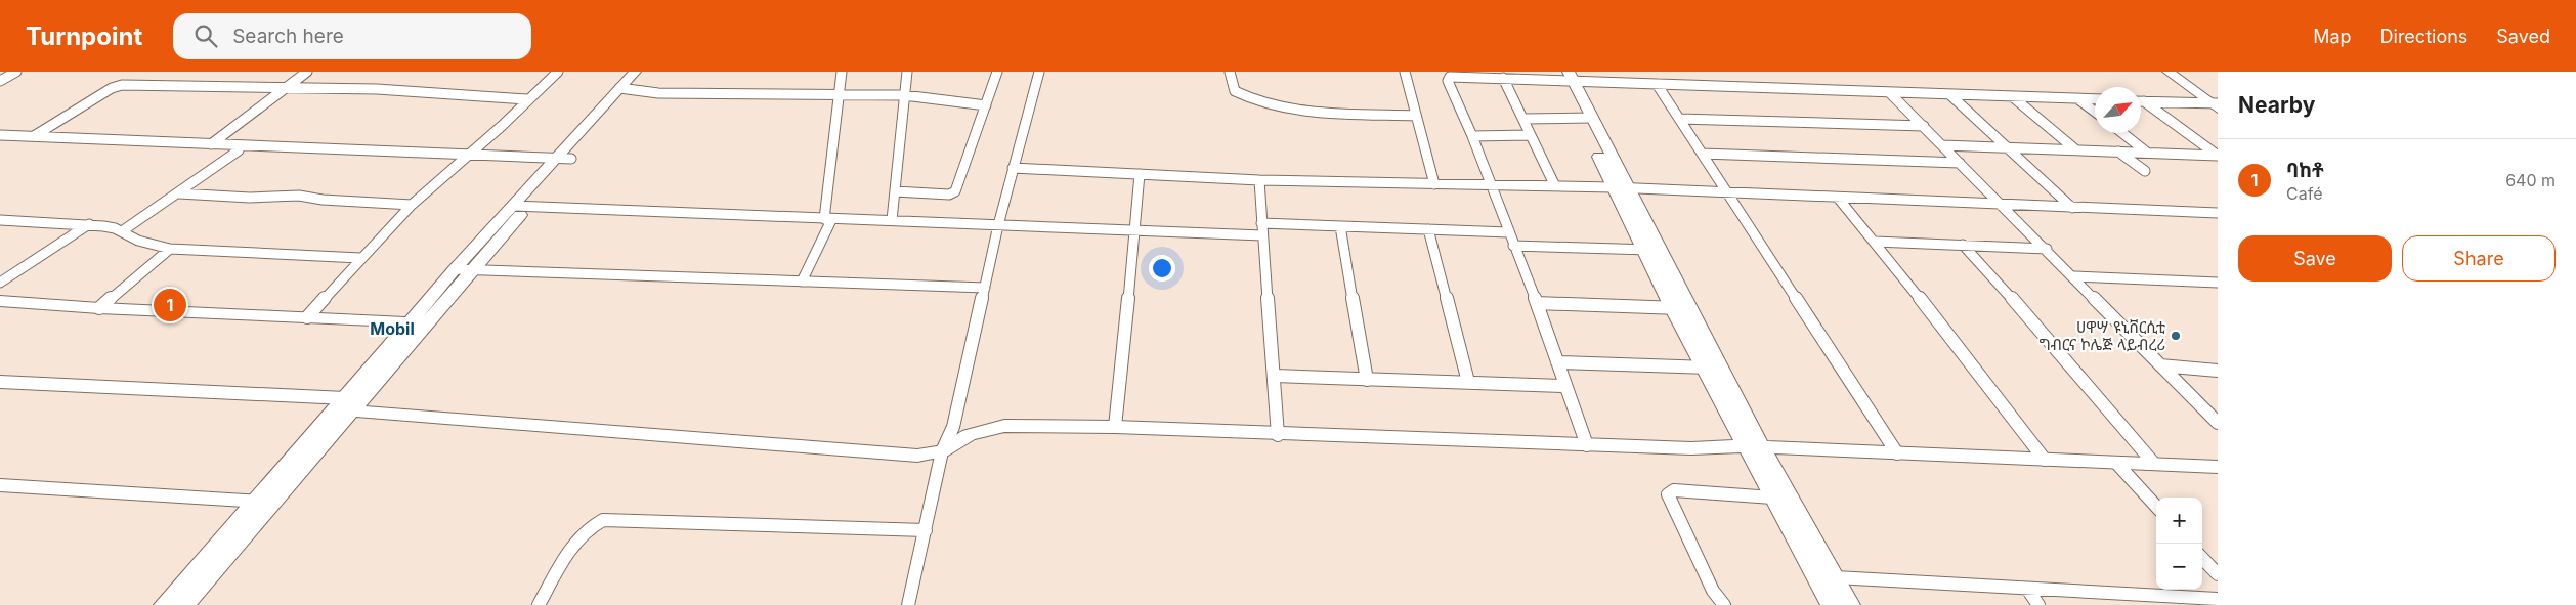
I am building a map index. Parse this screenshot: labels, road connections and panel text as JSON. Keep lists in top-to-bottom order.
{
  "districts": ["Mobil"],
  "places": ["ሀዋሣ ዩኒቨርሲቲ ግብርና ኮሌጅ ላይብረሪ"],
  "north": "top right",
  "page": {
    "header": "Turnpoint",
    "search": "Search here",
    "nav": ["Map", "Directions", "Saved"],
    "heading": "Nearby",
    "list": [
      {
        "mark": "1",
        "name": "ባከቶ",
        "note": "Café",
        "value": "640 m"
      }
    ],
    "buttons": ["Save", "Share"],
    "pins": "1",
    "map_buttons": ["+", "−"]
  }
}
